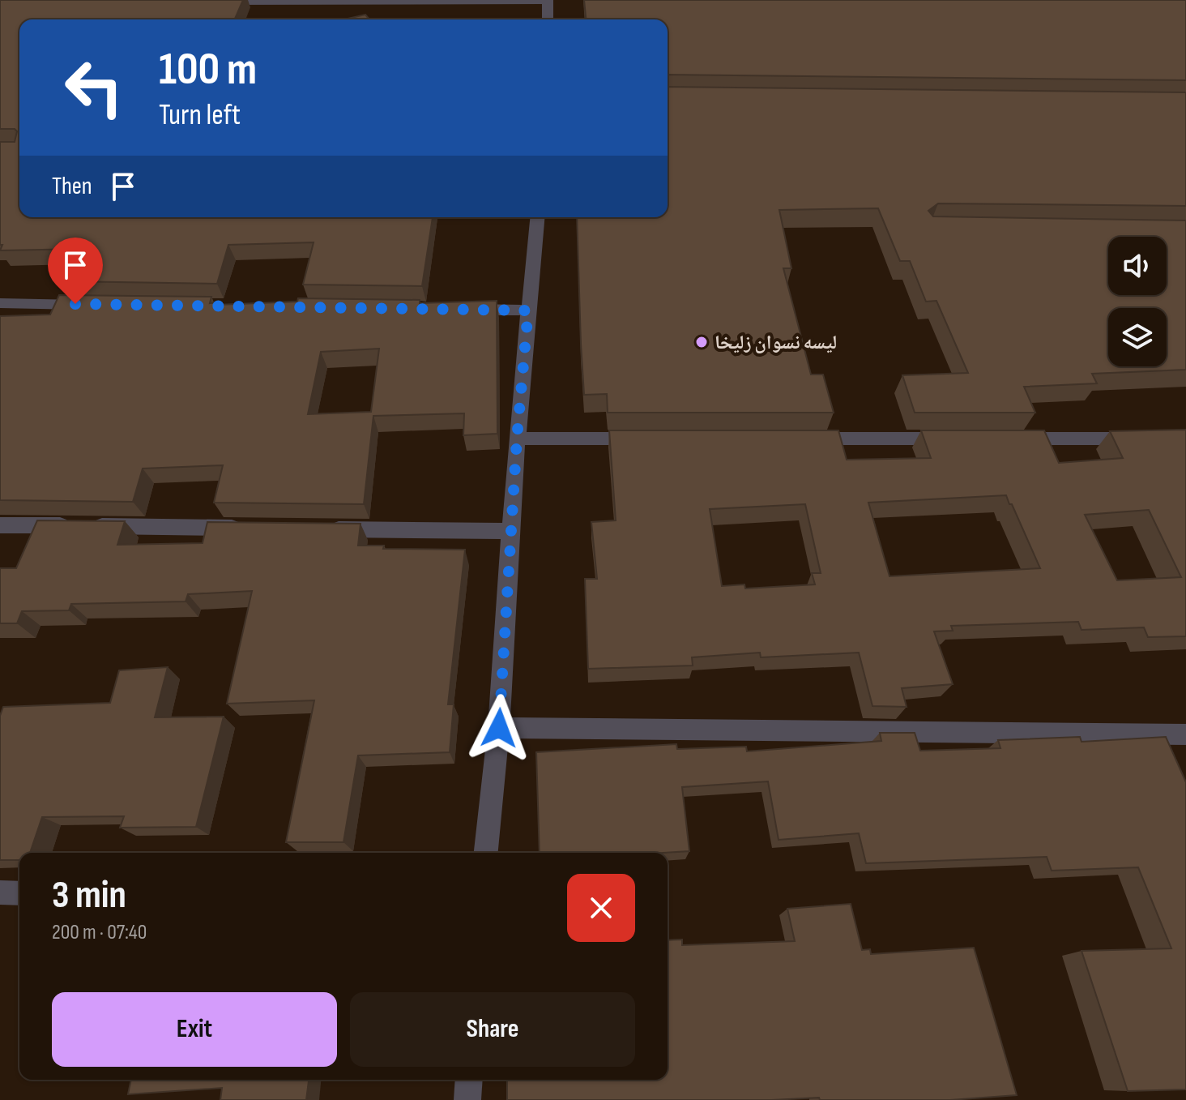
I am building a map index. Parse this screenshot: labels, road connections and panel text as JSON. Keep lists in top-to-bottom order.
{
  "places": ["لیسه نسوان زلیخا"],
  "page": {
    "turn": ["100 m", "Turn left"],
    "then": "Then",
    "heading": ["3 min", "200 m · 07:40"],
    "buttons": ["Exit", "Share"]
  }
}
